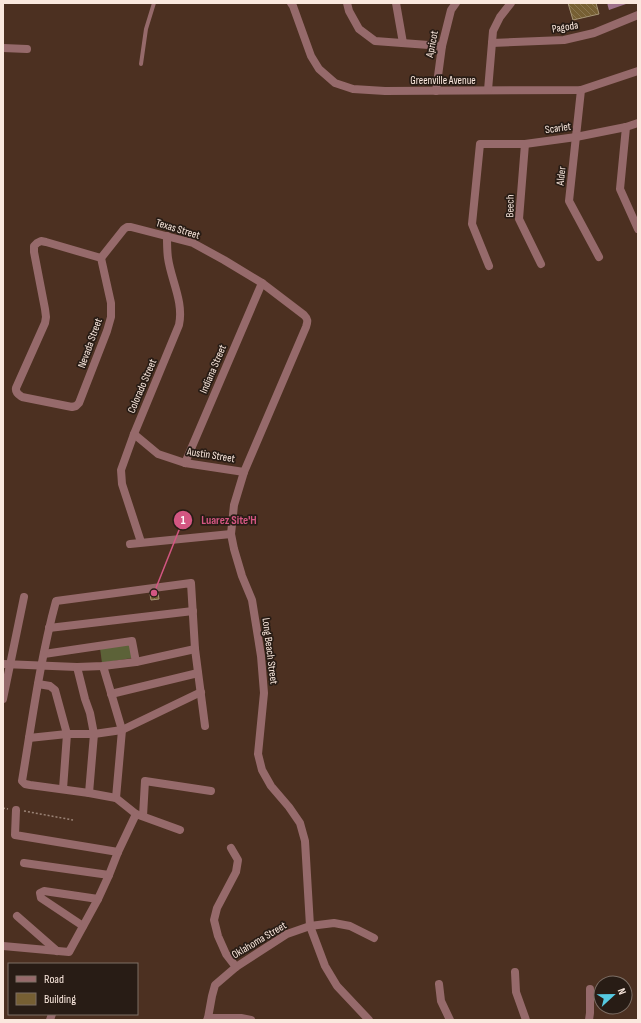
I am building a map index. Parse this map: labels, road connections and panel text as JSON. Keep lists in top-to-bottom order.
{
  "streets": {
    "street": [
      "Pagoda",
      "Apricot",
      "Greenville Avenue",
      "Scarlet",
      "Alder",
      "Beech",
      "Texas Street",
      "Nevada Street",
      "Indiana Street",
      "Colorado Street",
      "Austin Street",
      "Long Beach Street",
      "Oklahoma Street"
    ]
  },
  "crossings": [
    ["Apricot", "Greenville Avenue"],
    ["Greenville Avenue", "Alder"],
    ["Scarlet", "Alder"],
    ["Scarlet", "Beech"],
    ["Texas Street", "Nevada Street"],
    ["Texas Street", "Indiana Street"],
    ["Texas Street", "Colorado Street"],
    ["Texas Street", "Long Beach Street"],
    ["Indiana Street", "Austin Street"],
    ["Colorado Street", "Austin Street"],
    ["Austin Street", "Long Beach Street"],
    ["Long Beach Street", "Oklahoma Street"]
  ],
  "places": ["Luarez Site'H"],
  "legend": ["Road", "Building"],
  "north": "right"
}
